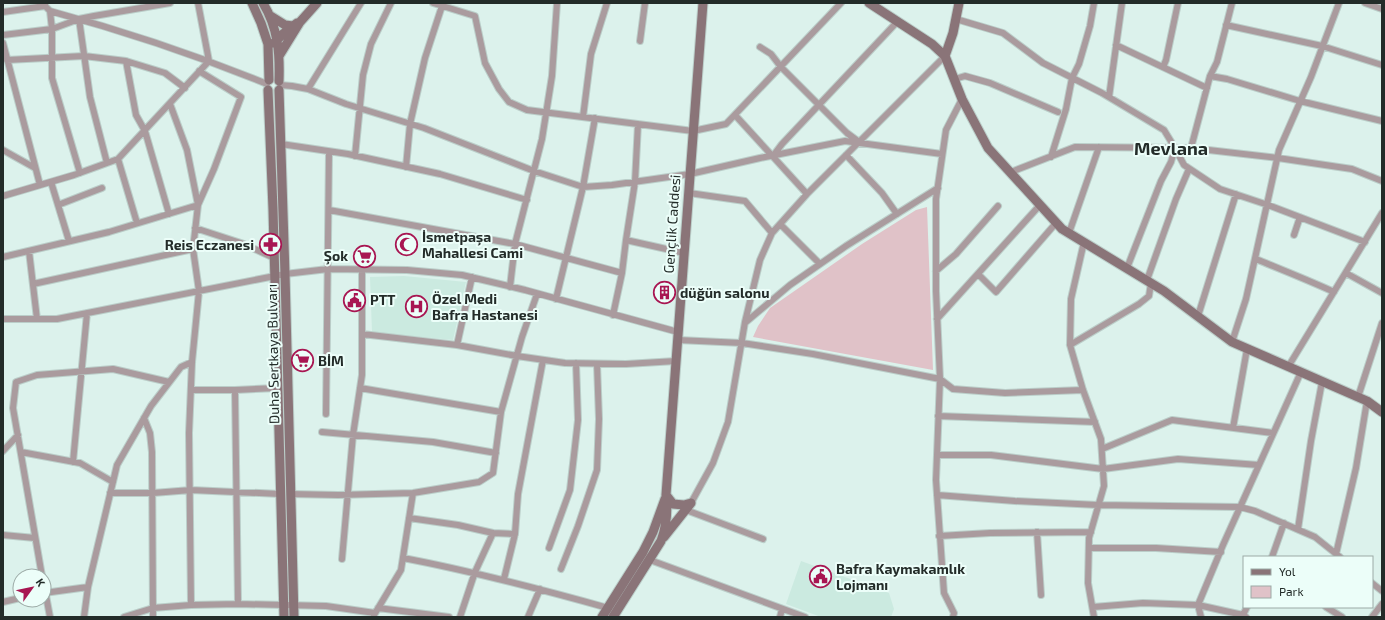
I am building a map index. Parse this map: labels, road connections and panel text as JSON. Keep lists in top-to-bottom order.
{
  "streets": {
    "main road": ["Gençlik Caddesi", "Duha Sertkaya Bulvarı"]
  },
  "districts": ["Mevlana"],
  "places": {
    "pharmacy": ["Reis Eczanesi"],
    "mosque": ["İsmetpaşa Mahallesi Cami"],
    "supermarket": ["Şok", "BİM"],
    "building": ["düğün salonu"],
    "public building": ["PTT", "Bafra Kaymakamlık Lojmanı"],
    "hospital": ["Özel Medi Bafra Hastanesi"]
  },
  "legend": ["Yol", "Park"],
  "north": "top right"
}
